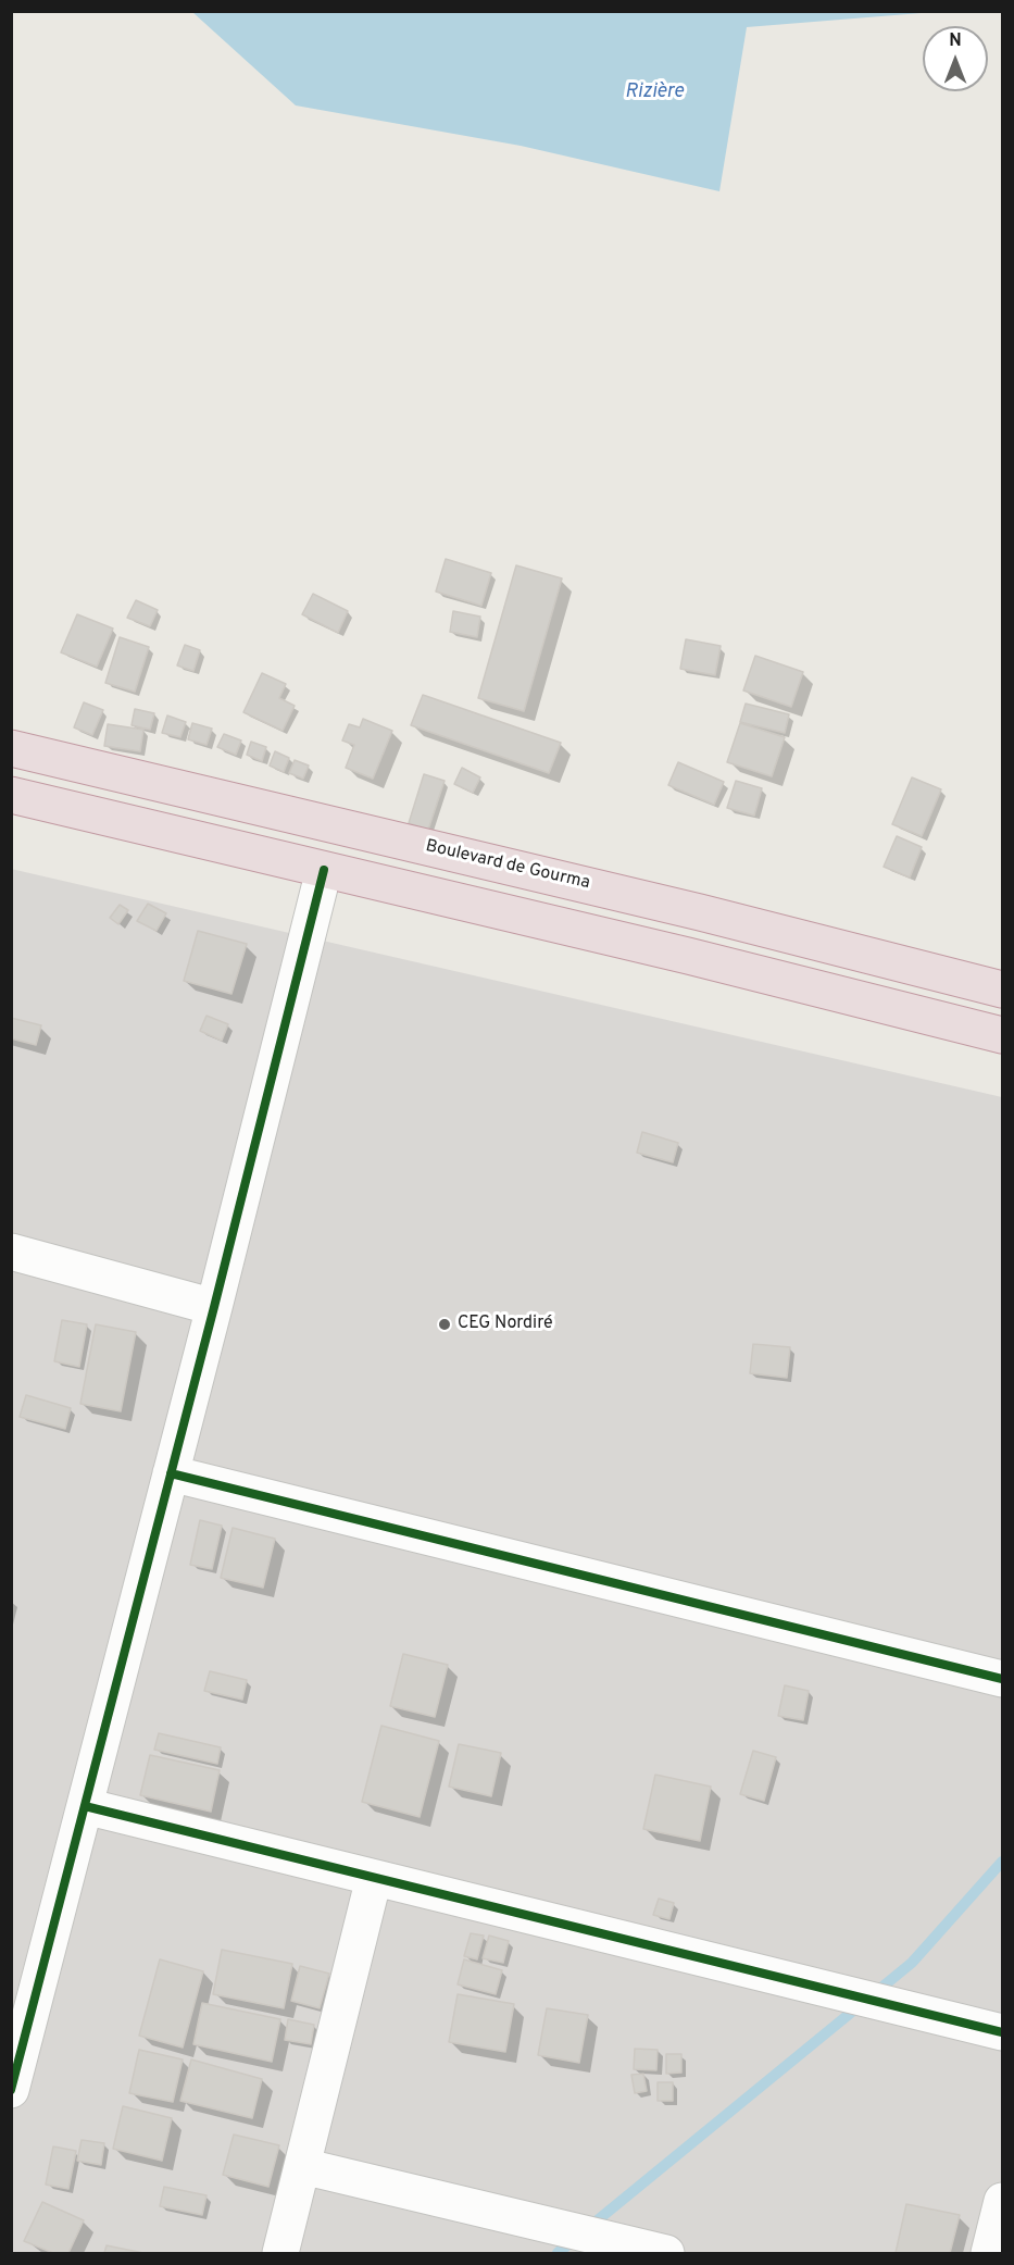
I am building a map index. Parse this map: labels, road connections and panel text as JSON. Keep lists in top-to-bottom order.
{
  "streets": {
    "highway": ["Boulevard de Gourma"]
  },
  "water": ["Rizière"],
  "places": ["CEG Nordiré"],
  "north": "top"
}
